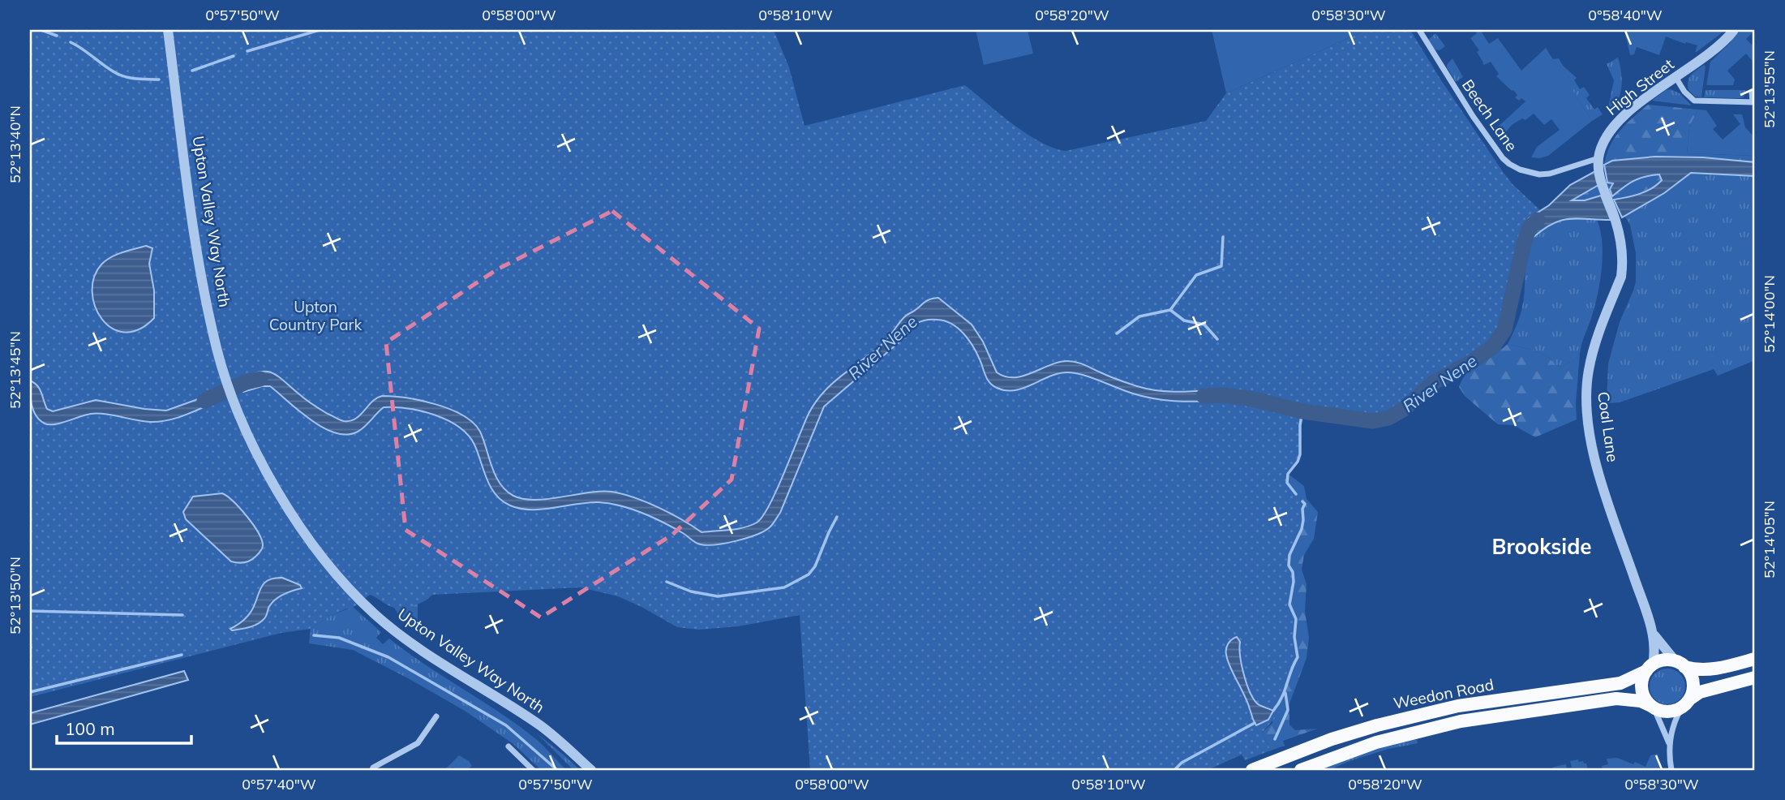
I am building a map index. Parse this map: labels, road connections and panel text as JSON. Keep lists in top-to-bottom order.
{
  "streets": {
    "highway": ["Weedon Road"],
    "street": [
      "High Street",
      "Beech Lane",
      "Upton Valley Way North",
      "Coal Lane"
    ]
  },
  "crossings": [
    ["High Street", "Beech Lane"],
    ["High Street", "Coal Lane"],
    ["Beech Lane", "Coal Lane"],
    ["Coal Lane", "Weedon Road"]
  ],
  "districts": ["Brookside"],
  "water": ["River Nene"],
  "parks": ["Upton Country Park"],
  "scale_bar": "100 m",
  "coordinates": [
    "0°57'50\"W",
    "0°58'00\"W",
    "0°58'10\"W",
    "0°58'20\"W",
    "0°58'30\"W",
    "0°58'40\"W",
    "52°13'55\"N",
    "52°13'40\"N",
    "52°14'00\"N",
    "52°13'45\"N",
    "52°14'05\"N",
    "52°13'50\"N",
    "0°57'40\"W"
  ]
}
